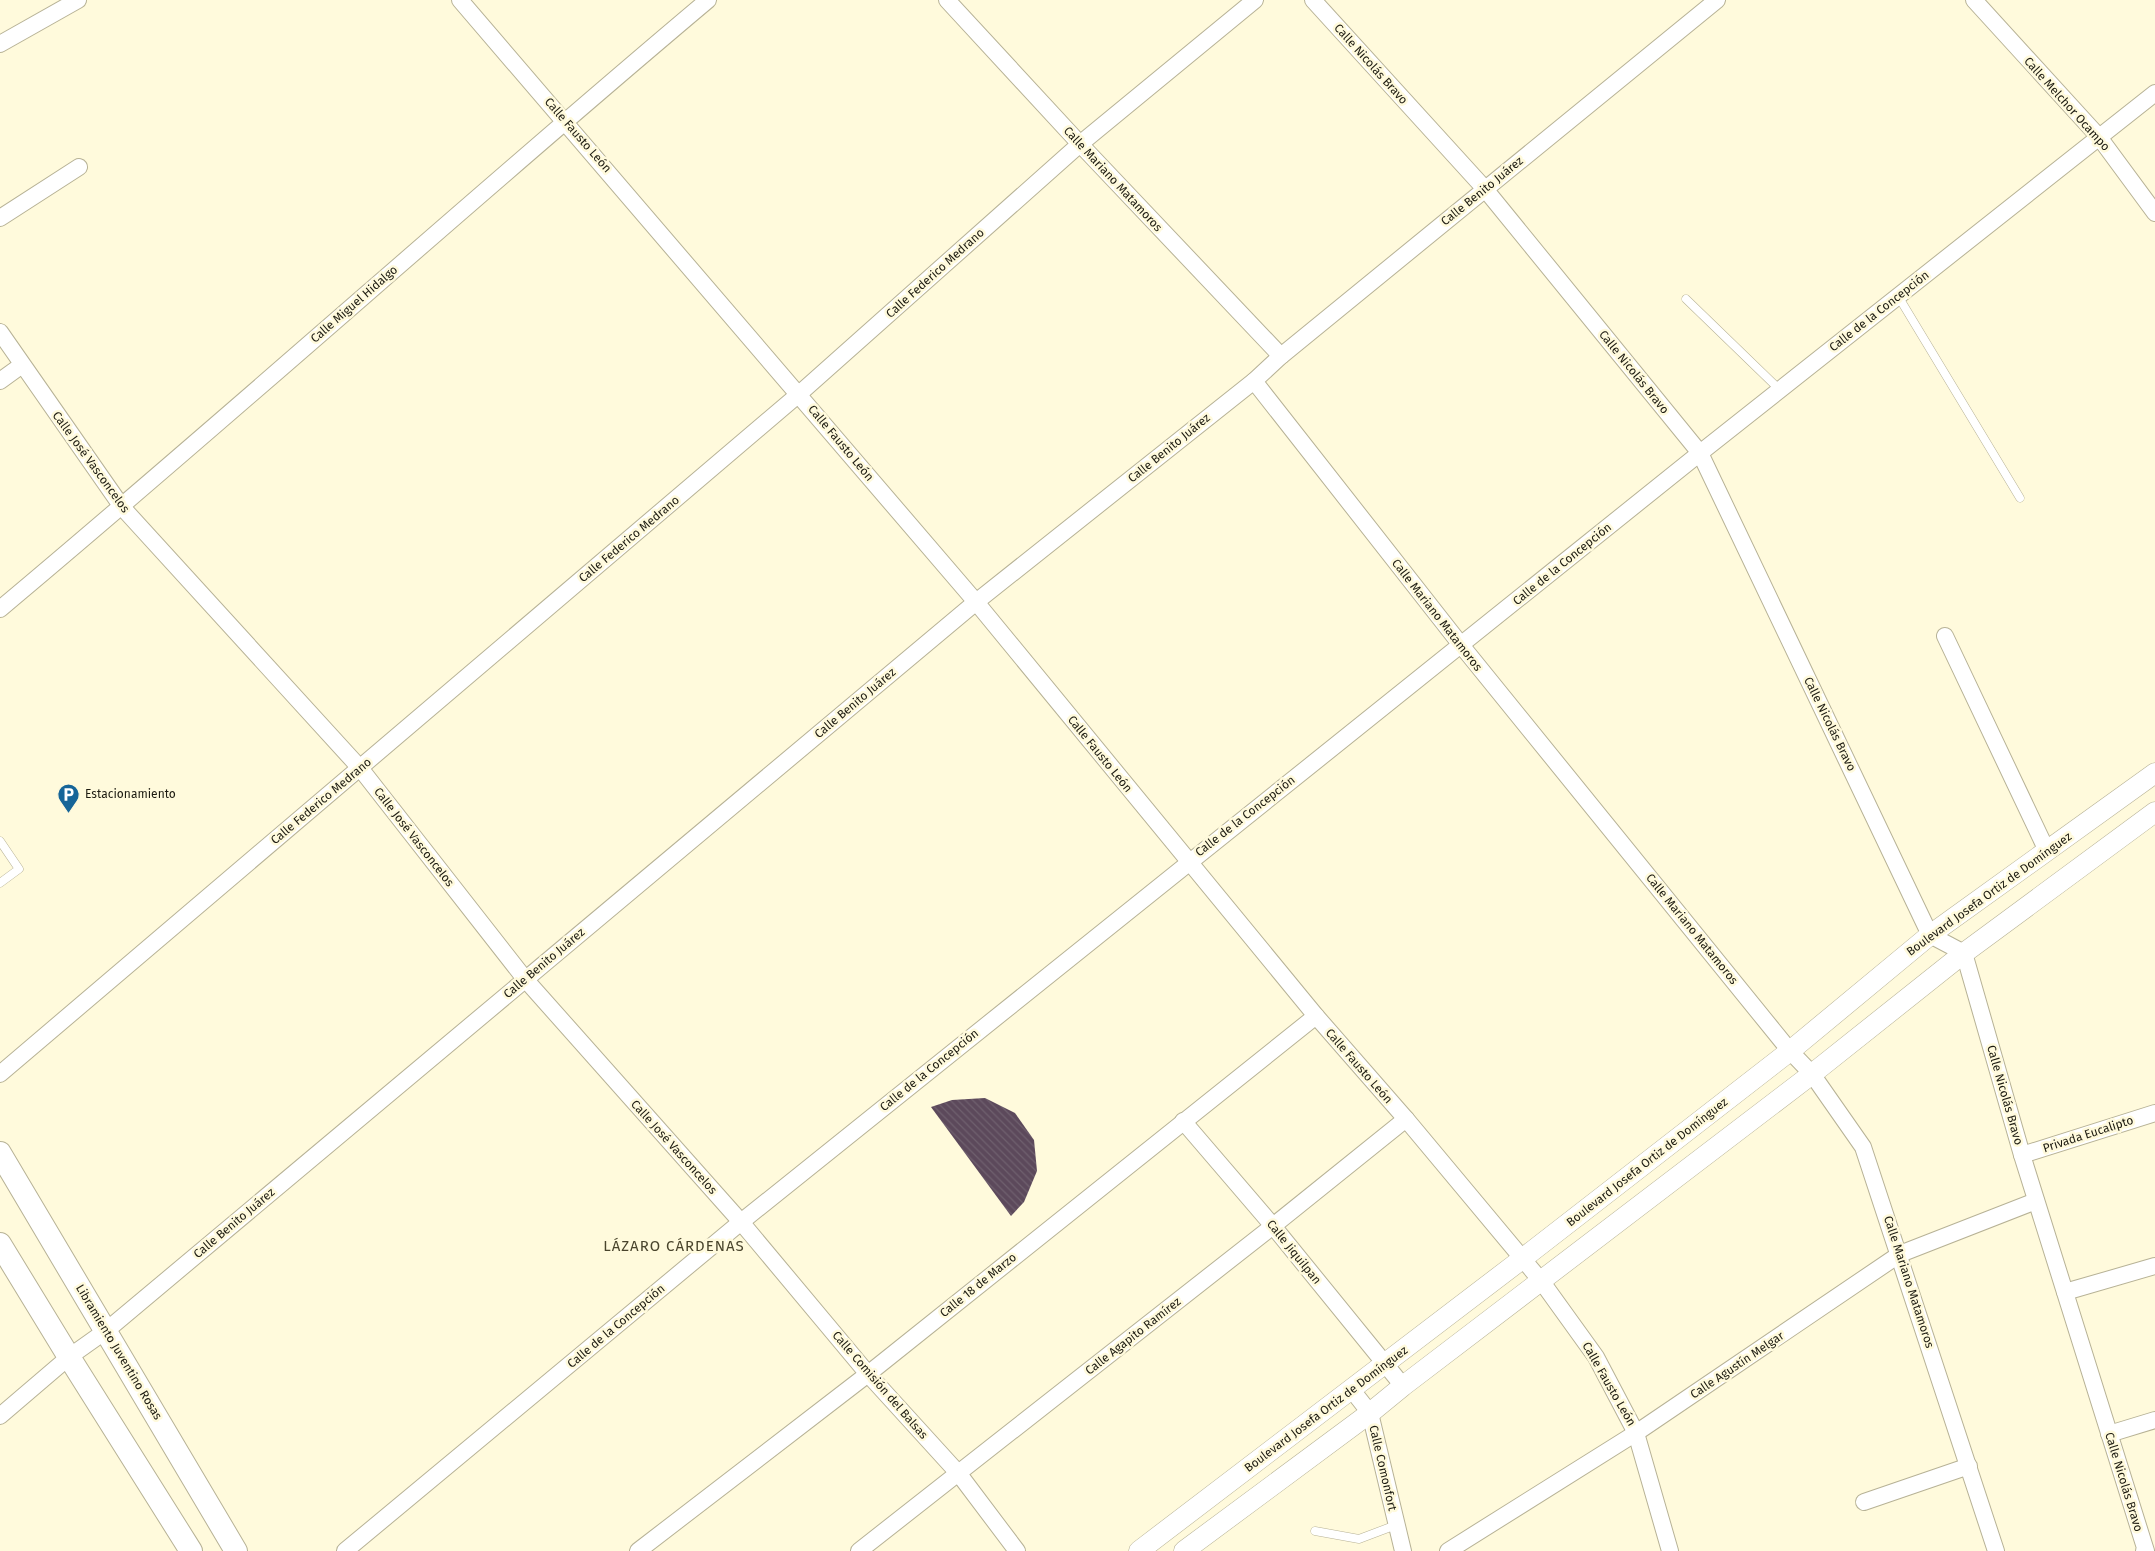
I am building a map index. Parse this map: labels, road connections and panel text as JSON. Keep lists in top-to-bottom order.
{
  "streets": {
    "main road": ["Libramiento Juventino Rosas"],
    "street": [
      "Calle Nicolás Bravo",
      "Calle Melchor Ocampo",
      "Calle Fausto León",
      "Calle Mariano Matamoros",
      "Calle Benito Juárez",
      "Calle Federico Medrano",
      "Calle Miguel Hidalgo",
      "Calle de la Concepción",
      "Calle José Vasconcelos",
      "Boulevard Josefa Ortiz de Domínguez",
      "Privada Eucalipto",
      "Calle Jiquilpan",
      "Calle 18 de Marzo",
      "Calle Agapito Ramírez",
      "Calle Agustín Melgar",
      "Calle Comisión del Balsas",
      "Calle Comonfort"
    ]
  },
  "crossings": [
    ["Calle Nicolás Bravo", "Calle Benito Juárez"],
    ["Calle Nicolás Bravo", "Calle de la Concepción"],
    ["Calle Nicolás Bravo", "Boulevard Josefa Ortiz de Domínguez"],
    ["Calle Nicolás Bravo", "Privada Eucalipto"],
    ["Calle Nicolás Bravo", "Calle Agustín Melgar"],
    ["Calle Melchor Ocampo", "Calle de la Concepción"],
    ["Calle Fausto León", "Calle Benito Juárez"],
    ["Calle Fausto León", "Calle Federico Medrano"],
    ["Calle Fausto León", "Calle Miguel Hidalgo"],
    ["Calle Fausto León", "Calle de la Concepción"],
    ["Calle Fausto León", "Boulevard Josefa Ortiz de Domínguez"],
    ["Calle Fausto León", "Calle 18 de Marzo"],
    ["Calle Fausto León", "Calle Agapito Ramírez"],
    ["Calle Fausto León", "Calle Agustín Melgar"],
    ["Calle Mariano Matamoros", "Calle Benito Juárez"],
    ["Calle Mariano Matamoros", "Calle Federico Medrano"],
    ["Calle Mariano Matamoros", "Calle de la Concepción"],
    ["Calle Mariano Matamoros", "Boulevard Josefa Ortiz de Domínguez"],
    ["Calle Mariano Matamoros", "Calle Agustín Melgar"],
    ["Calle Benito Juárez", "Calle José Vasconcelos"],
    ["Calle Benito Juárez", "Libramiento Juventino Rosas"],
    ["Calle Federico Medrano", "Calle José Vasconcelos"],
    ["Calle Miguel Hidalgo", "Calle José Vasconcelos"],
    ["Calle de la Concepción", "Calle José Vasconcelos"],
    ["Calle de la Concepción", "Calle Comisión del Balsas"],
    ["Calle José Vasconcelos", "Calle Comisión del Balsas"],
    ["Boulevard Josefa Ortiz de Domínguez", "Calle Jiquilpan"],
    ["Boulevard Josefa Ortiz de Domínguez", "Calle Comonfort"],
    ["Calle Jiquilpan", "Calle 18 de Marzo"],
    ["Calle Jiquilpan", "Calle Agapito Ramírez"],
    ["Calle 18 de Marzo", "Calle Comisión del Balsas"],
    ["Calle Agapito Ramírez", "Calle Comisión del Balsas"]
  ],
  "districts": ["LÁZARO CÁRDENAS"],
  "places": {
    "parking": ["Estacionamiento"]
  }
}
